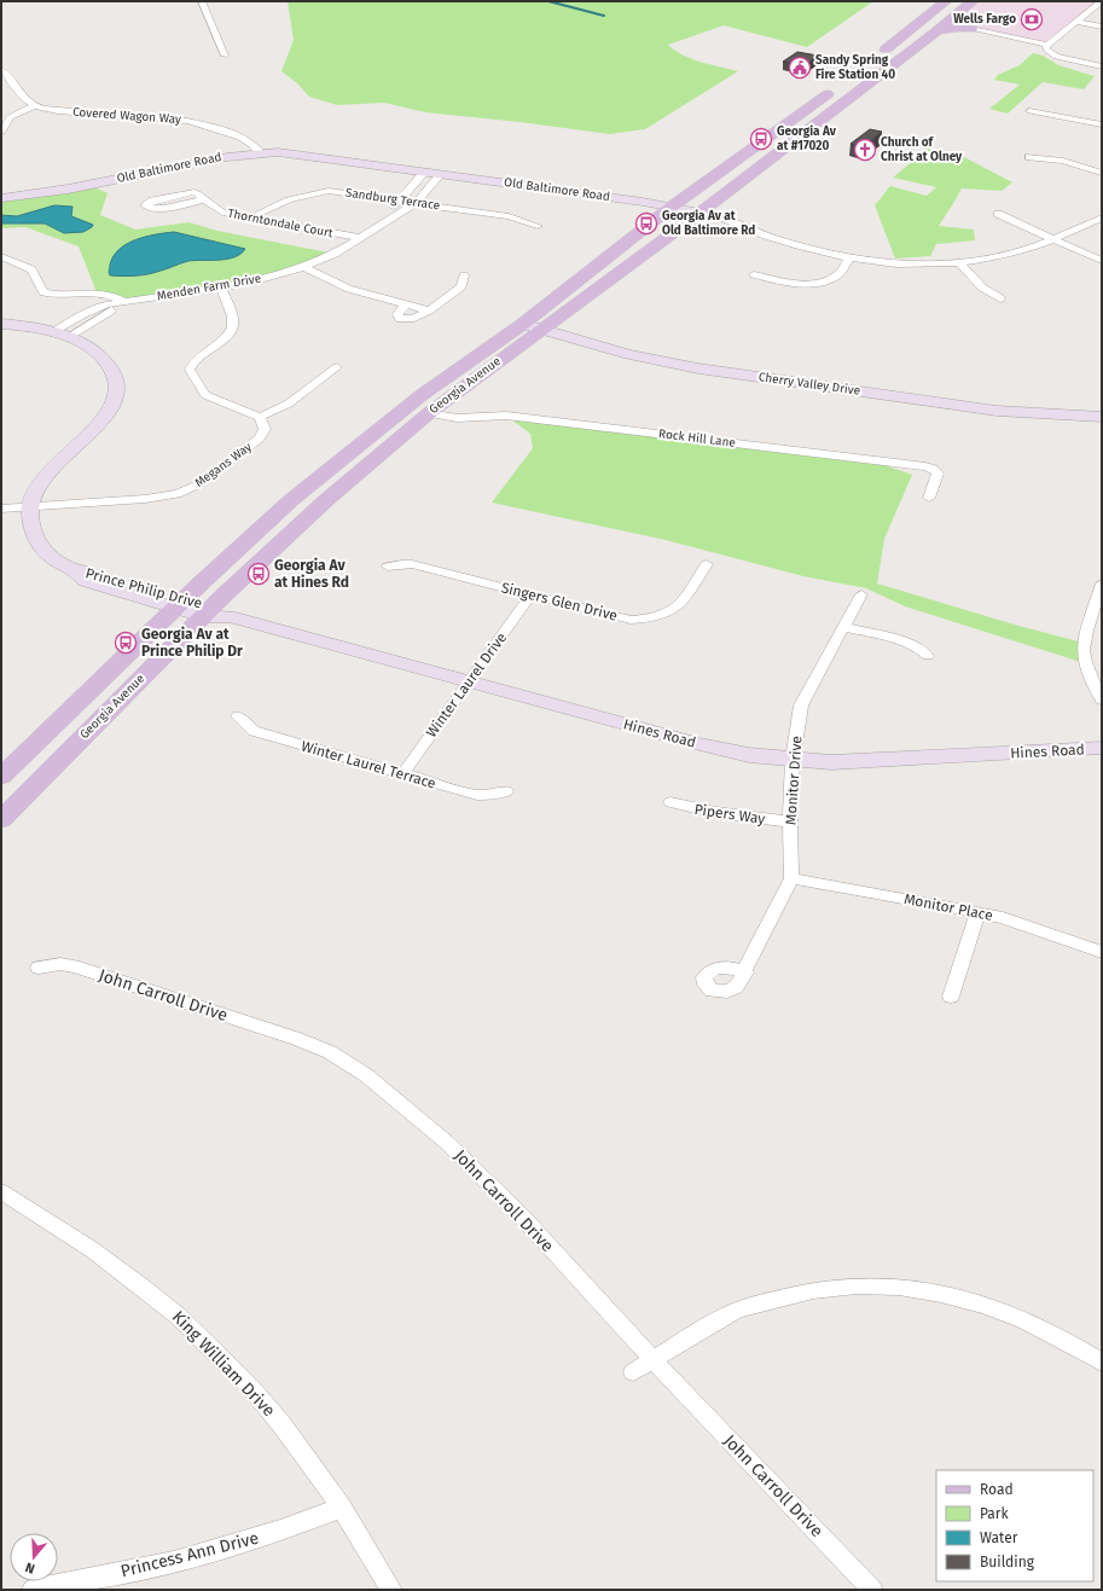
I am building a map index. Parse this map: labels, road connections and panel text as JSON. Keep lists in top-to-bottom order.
{
  "streets": {
    "main road": ["Georgia Avenue"],
    "street": [
      "Covered Wagon Way",
      "Old Baltimore Road",
      "Sandburg Terrace",
      "Thorntondale Court",
      "Menden Farm Drive",
      "Cherry Valley Drive",
      "Rock Hill Lane",
      "Megans Way",
      "Prince Philip Drive",
      "Singers Glen Drive",
      "Winter Laurel Drive",
      "Hines Road",
      "Winter Laurel Terrace",
      "Monitor Drive",
      "Pipers Way",
      "Monitor Place",
      "John Carroll Drive",
      "King William Drive",
      "Princess Ann Drive"
    ]
  },
  "crossings": [
    ["Covered Wagon Way", "Old Baltimore Road"],
    ["Old Baltimore Road", "Menden Farm Drive"],
    ["Old Baltimore Road", "Georgia Avenue"],
    ["Sandburg Terrace", "Thorntondale Court"],
    ["Sandburg Terrace", "Menden Farm Drive"],
    ["Thorntondale Court", "Menden Farm Drive"],
    ["Menden Farm Drive", "Prince Philip Drive"],
    ["Cherry Valley Drive", "Georgia Avenue"],
    ["Georgia Avenue", "Rock Hill Lane"],
    ["Georgia Avenue", "Prince Philip Drive"],
    ["Georgia Avenue", "Hines Road"],
    ["Megans Way", "Prince Philip Drive"],
    ["Prince Philip Drive", "Hines Road"],
    ["Singers Glen Drive", "Winter Laurel Drive"],
    ["Winter Laurel Drive", "Hines Road"],
    ["Winter Laurel Drive", "Winter Laurel Terrace"],
    ["Hines Road", "Monitor Drive"],
    ["Monitor Drive", "Pipers Way"],
    ["Monitor Drive", "Monitor Place"],
    ["King William Drive", "Princess Ann Drive"]
  ],
  "places": {
    "bank": ["Wells Fargo"],
    "public building": ["Sandy Spring Fire Station 40"],
    "bus stop": [
      "Georgia Av at #17020",
      "Georgia Av at Old Baltimore Rd",
      "Georgia Av at Hines Rd",
      "Georgia Av at Prince Philip Dr"
    ],
    "church": ["Church of Christ at Olney"]
  },
  "legend": [
    "Road",
    "Park",
    "Water",
    "Building"
  ],
  "north": "bottom"
}
